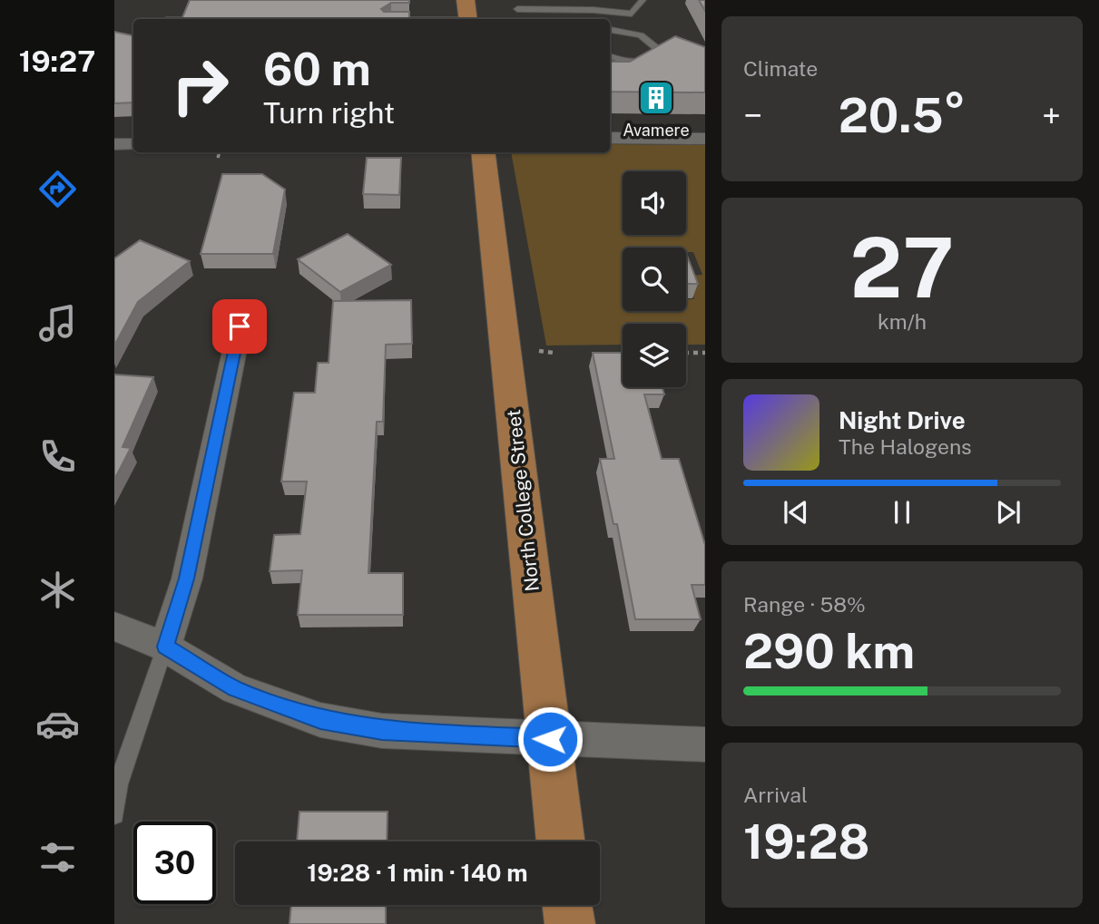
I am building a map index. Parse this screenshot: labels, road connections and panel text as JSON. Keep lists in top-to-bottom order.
{
  "streets": {
    "main road": ["North College Street"]
  },
  "places": {
    "building": ["Avamere"]
  },
  "page": {
    "tabs": "19:27",
    "tile": [
      "Climate",
      ["27", "km/h"],
      ["Range · 58%", "290 km"],
      ["Arrival", "19:28"]
    ],
    "turn": ["60 m", "Turn right"],
    "heat": ["−", "20.5°", "+"],
    "song": ["Night Drive", "The Halogens"],
    "limit": "30",
    "trip": "19:28 · 1 min · 140 m"
  }
}
